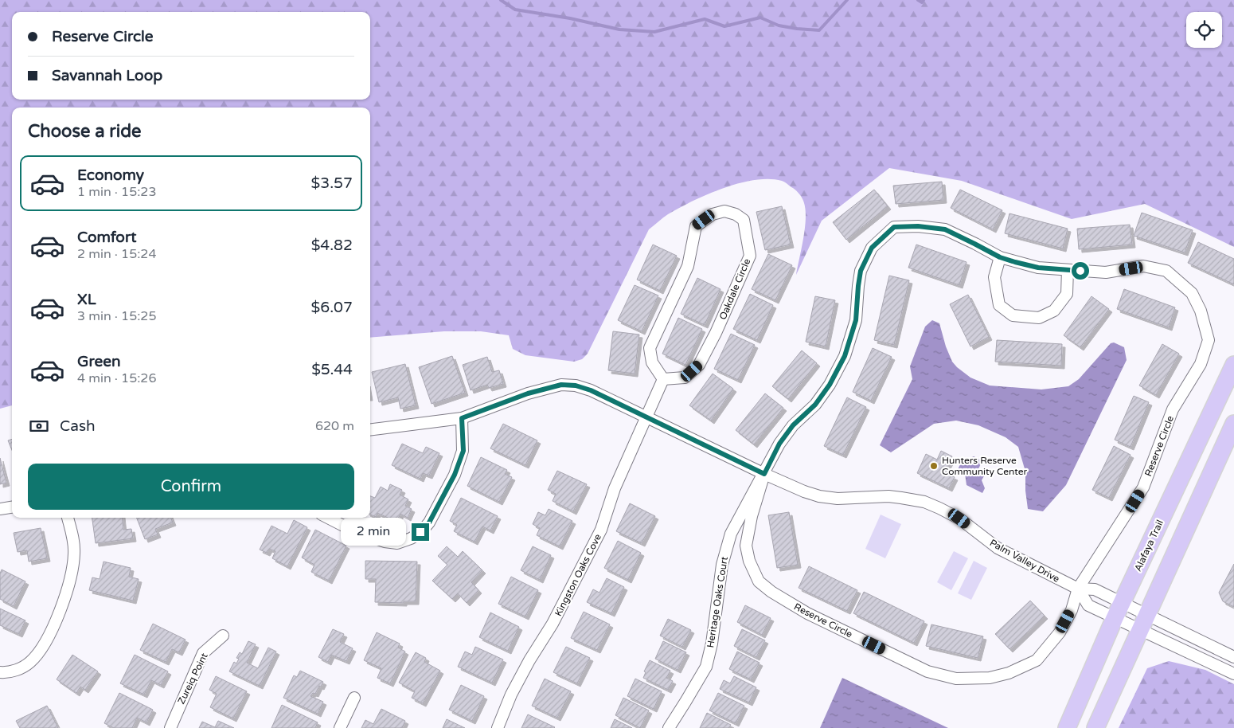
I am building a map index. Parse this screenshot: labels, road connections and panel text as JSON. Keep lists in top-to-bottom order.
{
  "streets": {
    "main road": ["Alafaya Trail"],
    "street": [
      "Oakdale Circle",
      "Reserve Circle",
      "Palm Valley Drive",
      "Kingston Oaks Cove",
      "Heritage Oaks Court",
      "Zureiq Point"
    ]
  },
  "crossings": [
    ["Reserve Circle", "Palm Valley Drive"],
    ["Reserve Circle", "Heritage Oaks Court"],
    ["Alafaya Trail", "Palm Valley Drive"],
    ["Palm Valley Drive", "Kingston Oaks Cove"],
    ["Palm Valley Drive", "Heritage Oaks Court"]
  ],
  "places": ["Hunters Reserve Community Center"],
  "page": {
    "banner": ["Reserve Circle", "Savannah Loop"],
    "heading": "Choose a ride",
    "list": [
      {
        "name": "Economy",
        "note": "1 min · 15:23",
        "value": "$3.57"
      },
      {
        "name": "Comfort",
        "note": "2 min · 15:24",
        "value": "$4.82"
      },
      {
        "name": "XL",
        "note": "3 min · 15:25",
        "value": "$6.07"
      },
      {
        "name": "Green",
        "note": "4 min · 15:26",
        "value": "$5.44"
      }
    ],
    "pay": ["Cash", "620 m"],
    "buttons": "Confirm",
    "bubble": "2 min"
  }
}
